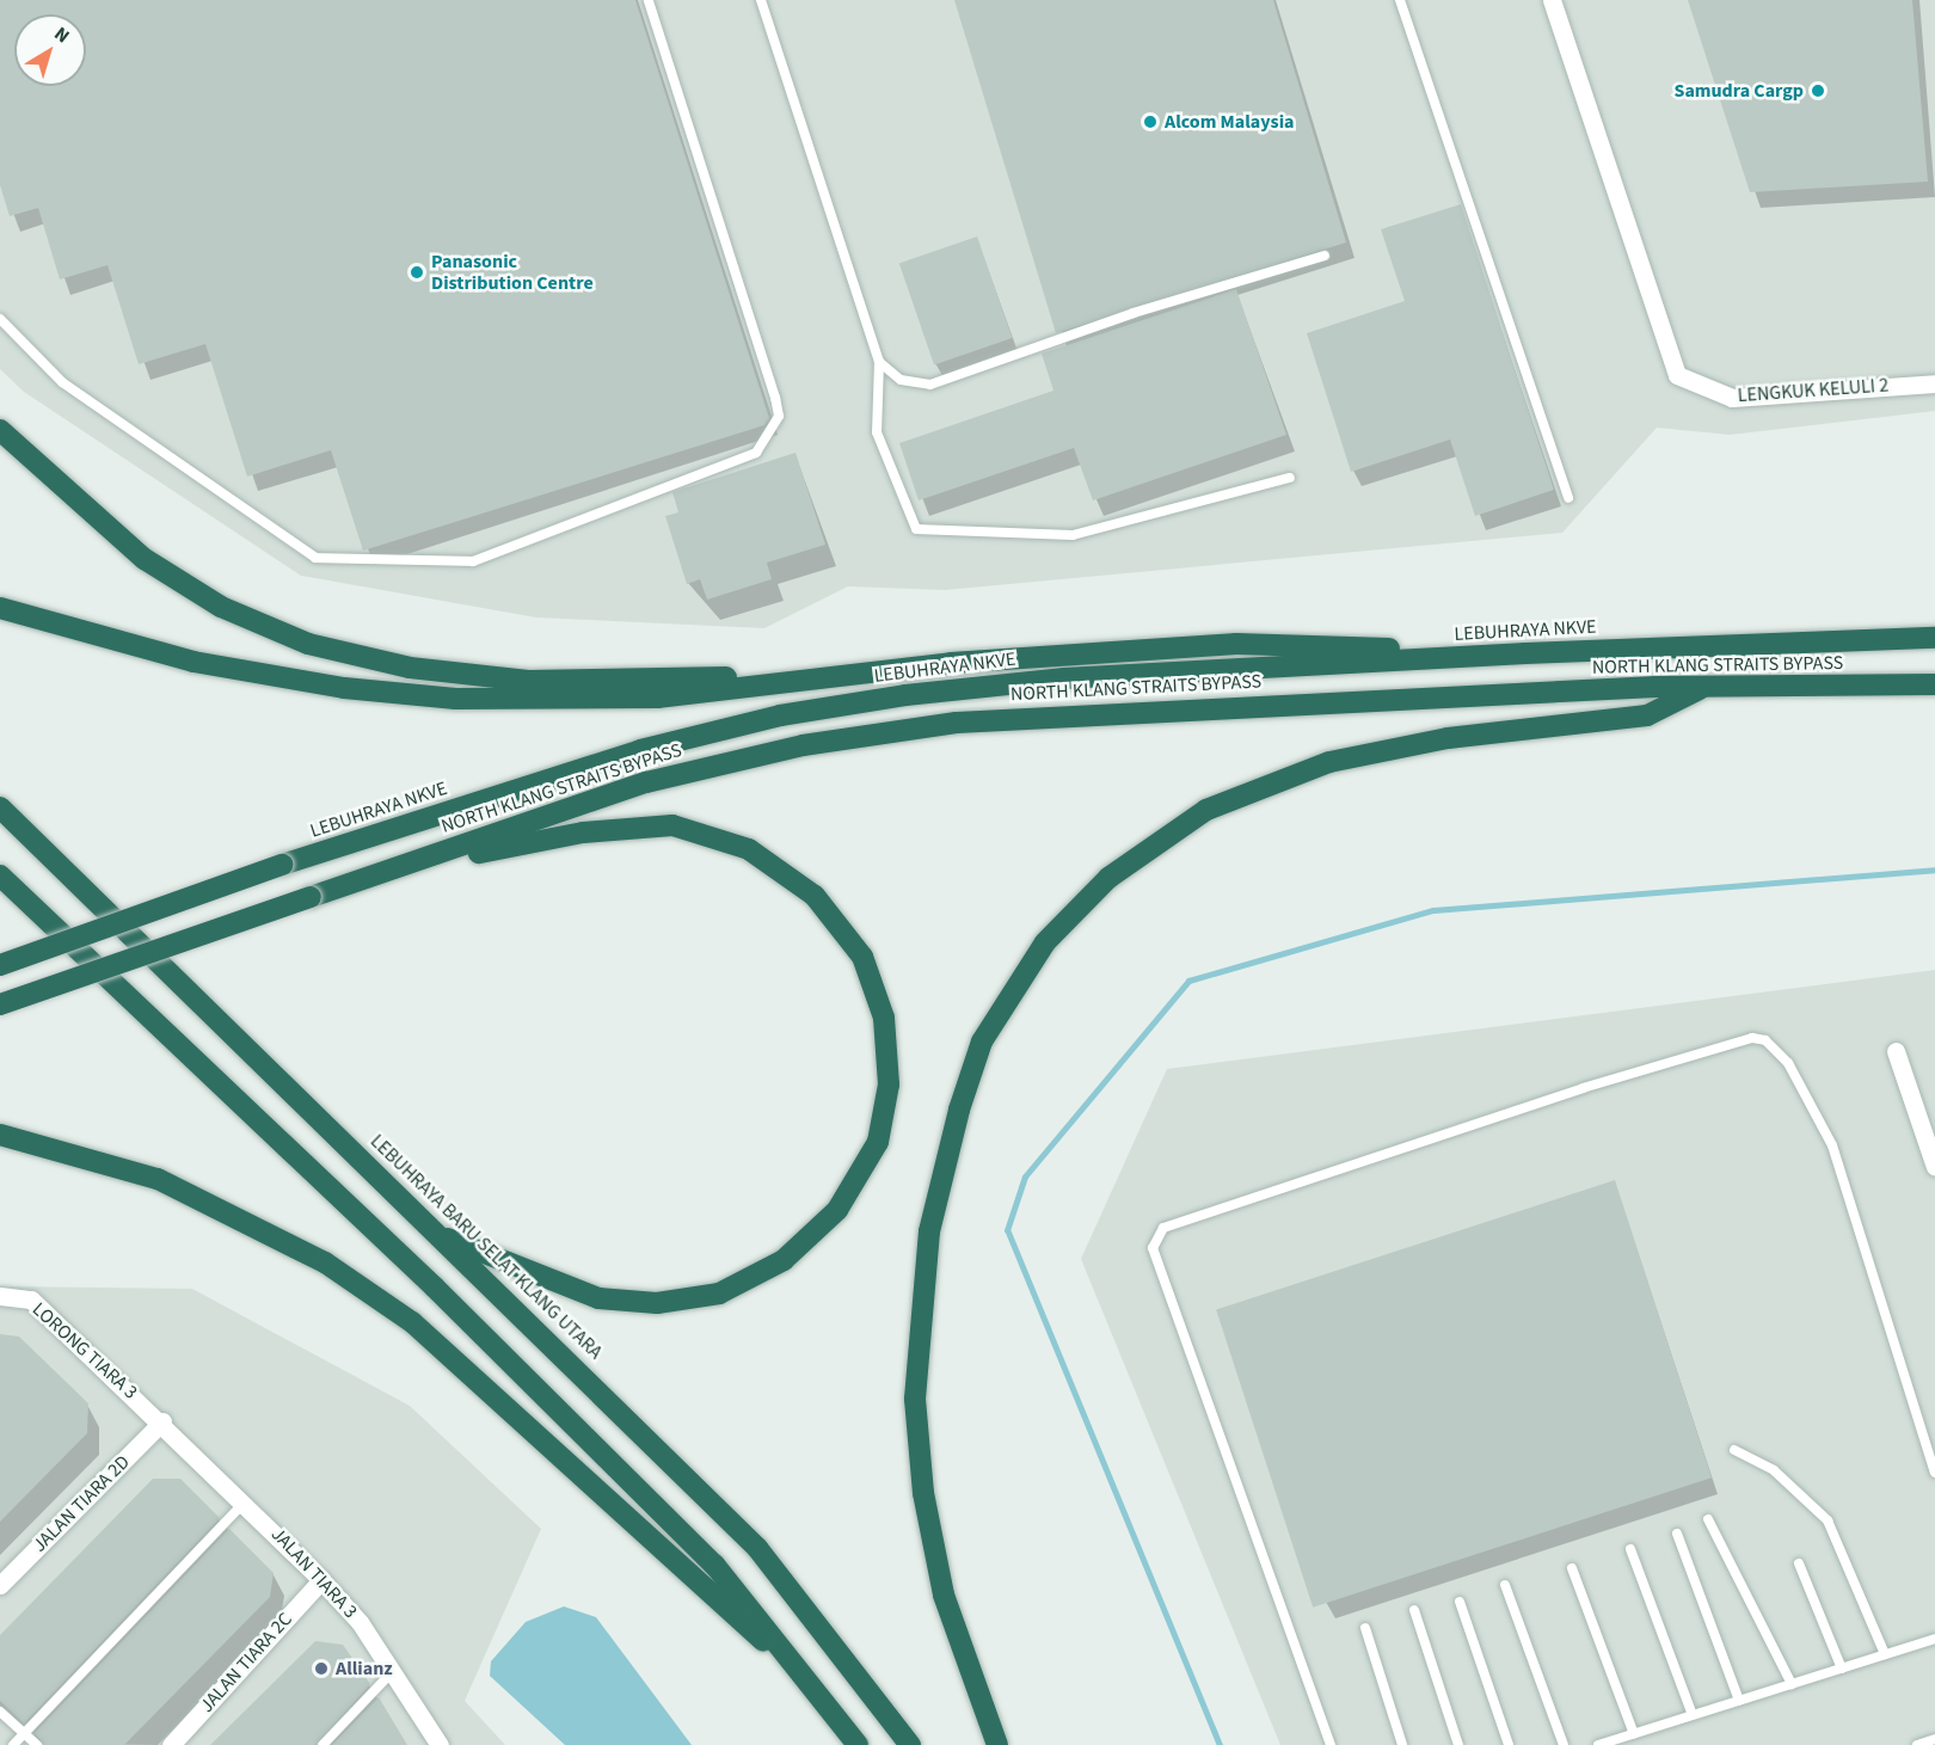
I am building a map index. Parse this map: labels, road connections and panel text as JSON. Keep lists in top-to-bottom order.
{
  "streets": {
    "highway": ["LEBUHRAYA NKVE", "NORTH KLANG STRAITS BYPASS", "LEBUHRAYA BARU SELAT KLANG UTARA"],
    "street": [
      "LENGKUK KELULI 2",
      "LORONG TIARA 3",
      "JALAN TIARA 2D",
      "JALAN TIARA 3",
      "JALAN TIARA 2C"
    ]
  },
  "crossings": [
    ["LORONG TIARA 3", "JALAN TIARA 2D"],
    ["LORONG TIARA 3", "JALAN TIARA 3"],
    ["JALAN TIARA 2D", "JALAN TIARA 3"],
    ["JALAN TIARA 3", "JALAN TIARA 2C"]
  ],
  "places": [
    "Samudra Cargp",
    "Alcom Malaysia",
    "Panasonic Distribution Centre",
    "Allianz"
  ],
  "north": "top right"
}
